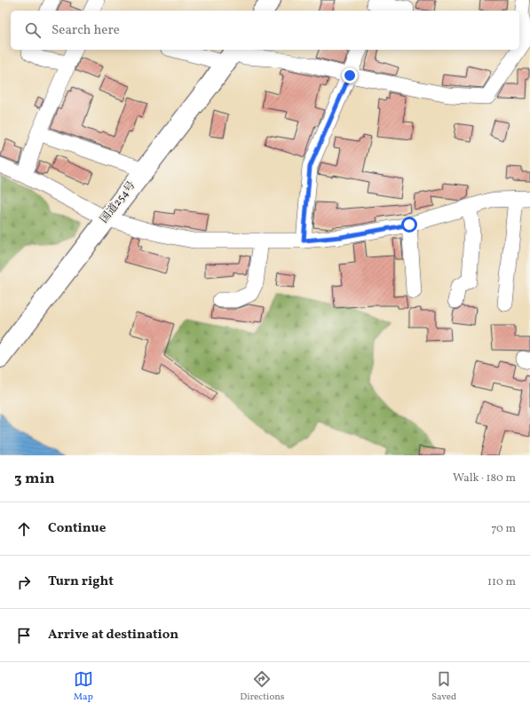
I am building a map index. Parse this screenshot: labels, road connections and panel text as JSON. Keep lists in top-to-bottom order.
{
  "streets": {
    "highway": ["国道254号"]
  },
  "page": {
    "search": "Search here",
    "heading": ["3 min", "Walk · 180 m"],
    "list": [
      ["Continue", "70 m"],
      ["Turn right", "110 m"],
      "Arrive at destination"
    ],
    "nav": ["Map", "Directions", "Saved"]
  }
}
